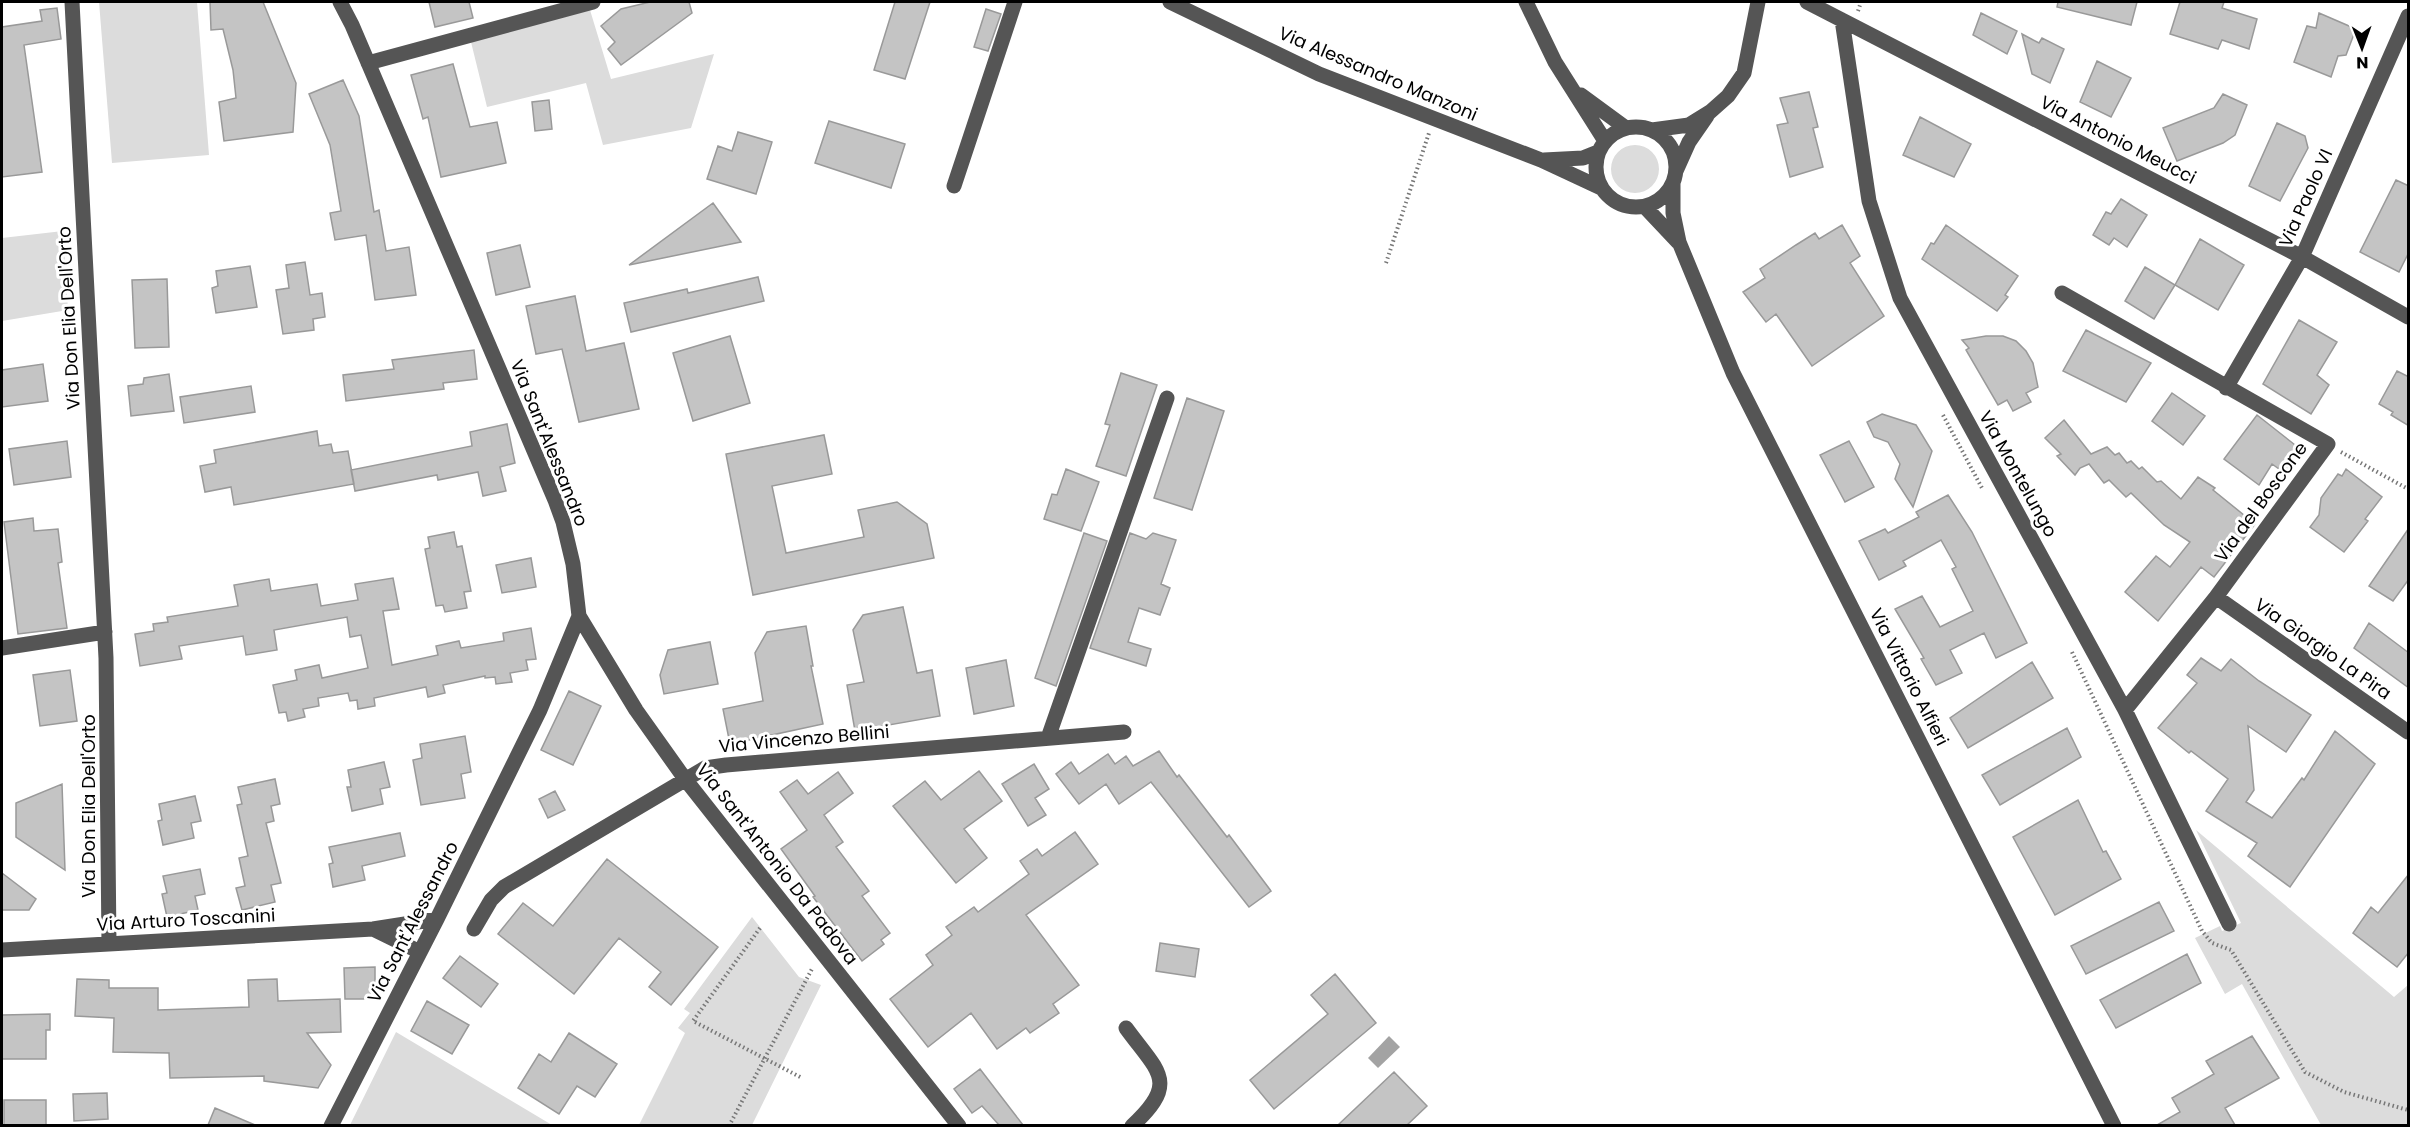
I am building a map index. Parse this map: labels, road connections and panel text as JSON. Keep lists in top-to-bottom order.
{
  "streets": {
    "street": [
      "Via Alessandro Manzoni",
      "Via Antonio Meucci",
      "Via Paolo VI",
      "Via Don Elia Dell'Orto",
      "Via Sant'Alessandro",
      "Via Montelungo",
      "Via del Boscone",
      "Via Giorgio La Pira",
      "Via Vittorio Alfieri",
      "Via Vincenzo Bellini",
      "Via Sant'Antonio Da Padova",
      "Via Arturo Toscanini"
    ]
  },
  "crossings": [
    ["Via Alessandro Manzoni", "Via Vittorio Alfieri"],
    ["Via Antonio Meucci", "Via Paolo VI"],
    ["Via Antonio Meucci", "Via Montelungo"],
    ["Via Paolo VI", "Via del Boscone"],
    ["Via Don Elia Dell'Orto", "Via Arturo Toscanini"],
    ["Via Sant'Alessandro", "Via Sant'Antonio Da Padova"],
    ["Via Sant'Alessandro", "Via Arturo Toscanini"],
    ["Via Montelungo", "Via del Boscone"],
    ["Via del Boscone", "Via Giorgio La Pira"],
    ["Via Vincenzo Bellini", "Via Sant'Antonio Da Padova"]
  ],
  "north": "bottom"
}
